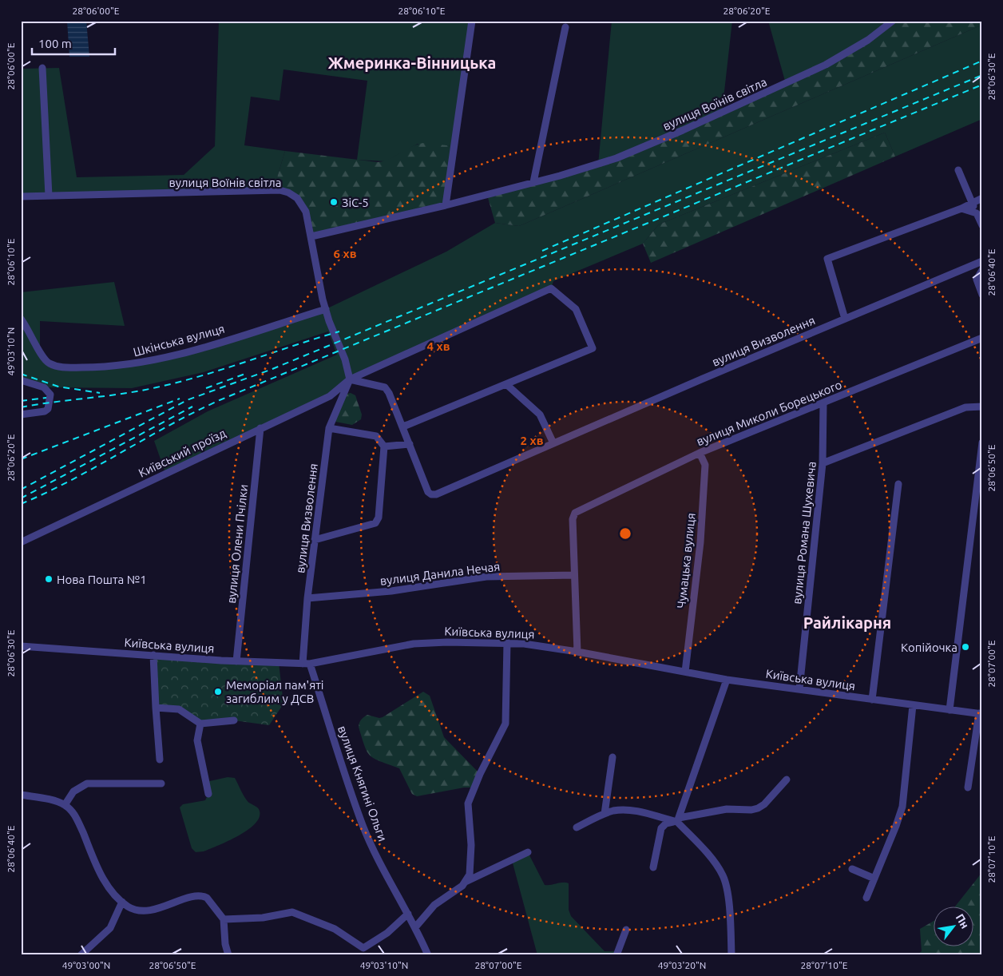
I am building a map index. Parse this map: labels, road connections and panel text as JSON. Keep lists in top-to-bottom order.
{
  "streets": {
    "street": [
      "вулиця Воїнів світла",
      "Шкінська вулиця",
      "вулиця Визволення",
      "вулиця Миколи Борецького",
      "Київський проїзд",
      "вулиця Романа Шухевича",
      "вулиця Олени Пчілки",
      "Чумацька вулиця",
      "вулиця Данила Нечая",
      "Київська вулиця",
      "вулиця Княгині Ольги"
    ]
  },
  "crossings": [
    ["вулиця Визволення", "Київський проїзд"],
    ["вулиця Визволення", "вулиця Данила Нечая"],
    ["вулиця Визволення", "Київська вулиця"],
    ["вулиця Визволення", "вулиця Княгині Ольги"],
    ["вулиця Миколи Борецького", "вулиця Романа Шухевича"],
    ["вулиця Миколи Борецького", "Чумацька вулиця"],
    ["вулиця Миколи Борецького", "вулиця Данила Нечая"],
    ["Київський проїзд", "вулиця Олени Пчілки"],
    ["вулиця Романа Шухевича", "Київська вулиця"],
    ["вулиця Олени Пчілки", "Київська вулиця"],
    ["Чумацька вулиця", "Київська вулиця"],
    ["Київська вулиця", "вулиця Княгині Ольги"]
  ],
  "districts": ["Жмеринка-Вінницька", "Райлікарня"],
  "places": [
    "ЗіС-5",
    "Нова Пошта №1",
    "Копійочка",
    "Меморіал пам'яті загиблим у ДСВ"
  ],
  "scale_bar": "100 m",
  "north": "top right",
  "coordinates": [
    "28°06'00\"E",
    "28°06'10\"E",
    "28°06'20\"E",
    "28°06'30\"E",
    "28°06'40\"E",
    "49°03'10\"N",
    "28°06'50\"E",
    "28°07'00\"E",
    "28°07'10\"E",
    "49°03'00\"N",
    "49°03'20\"N"
  ],
  "rings": ["6 хв", "4 хв", "2 хв"]
}
